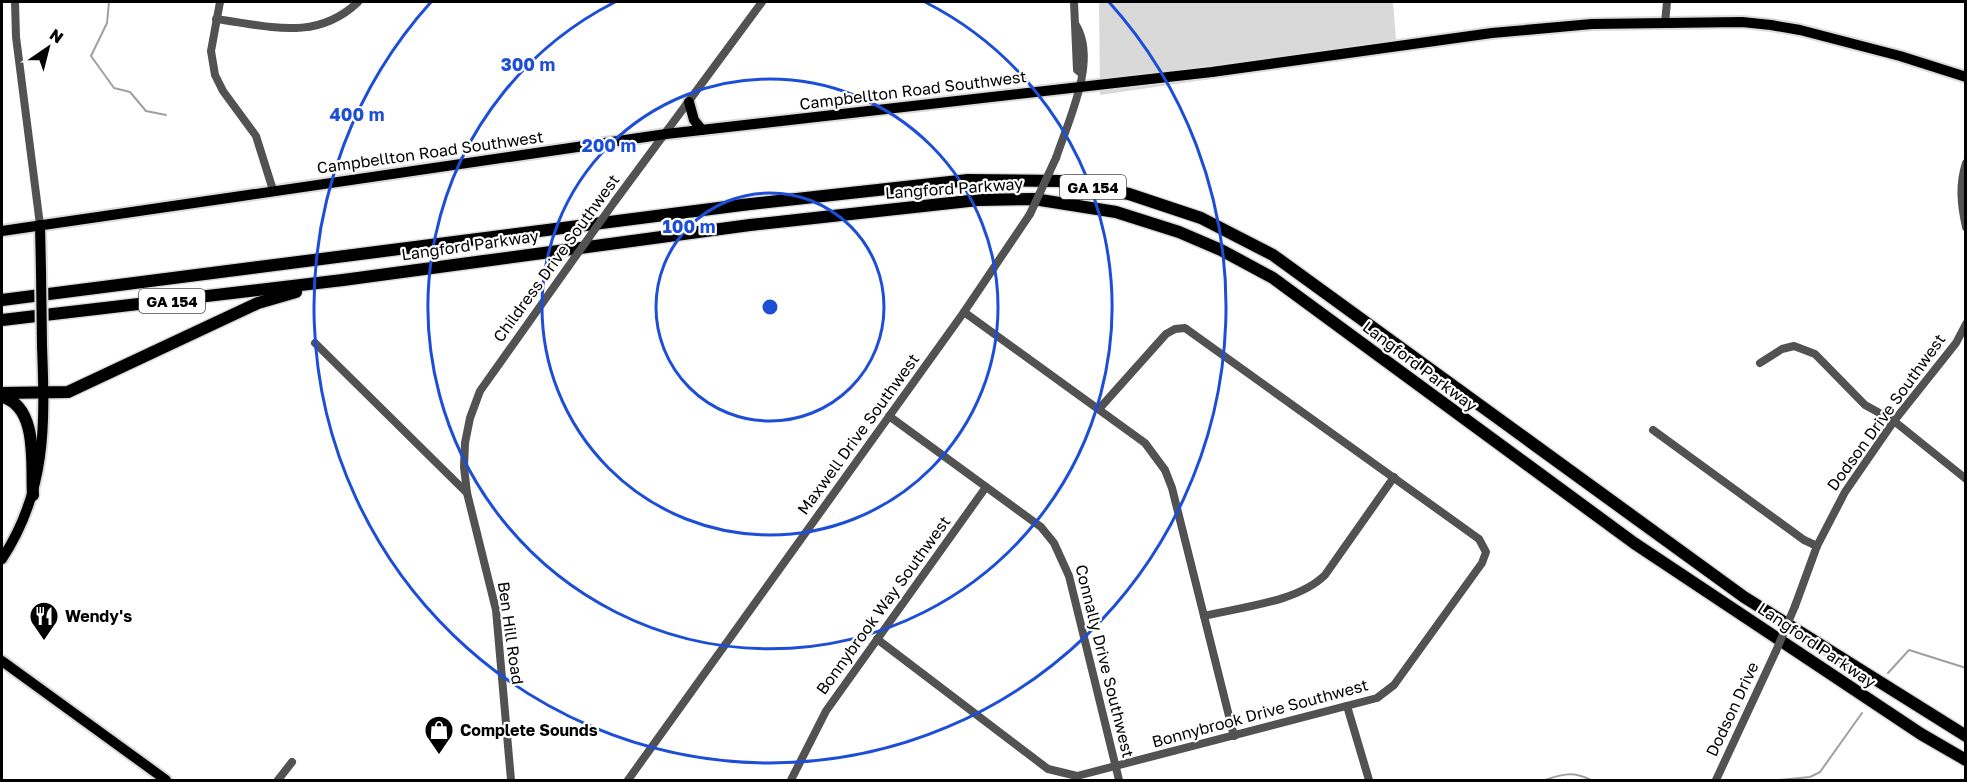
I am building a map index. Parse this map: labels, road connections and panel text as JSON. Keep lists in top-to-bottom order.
{
  "streets": {
    "highway": ["GA 154", "Langford Parkway"],
    "main road": ["Campbellton Road Southwest"],
    "street": [
      "Childress Drive Southwest",
      "Dodson Drive Southwest",
      "Maxwell Drive Southwest",
      "Bonnybrook Way Southwest",
      "Ben Hill Road",
      "Connally Drive Southwest",
      "Dodson Drive",
      "Bonnybrook Drive Southwest"
    ]
  },
  "crossings": [
    ["Campbellton Road Southwest", "Childress Drive Southwest"],
    ["Campbellton Road Southwest", "Maxwell Drive Southwest"],
    ["Childress Drive Southwest", "Ben Hill Road"],
    ["Dodson Drive Southwest", "Dodson Drive"],
    ["Maxwell Drive Southwest", "Connally Drive Southwest"],
    ["Bonnybrook Way Southwest", "Connally Drive Southwest"],
    ["Bonnybrook Way Southwest", "Bonnybrook Drive Southwest"],
    ["Connally Drive Southwest", "Bonnybrook Drive Southwest"]
  ],
  "places": {
    "restaurant": ["Wendy's"],
    "shop": ["Complete Sounds"]
  },
  "north": "top right",
  "rings": [
    "300 m",
    "400 m",
    "200 m",
    "100 m"
  ]
}
